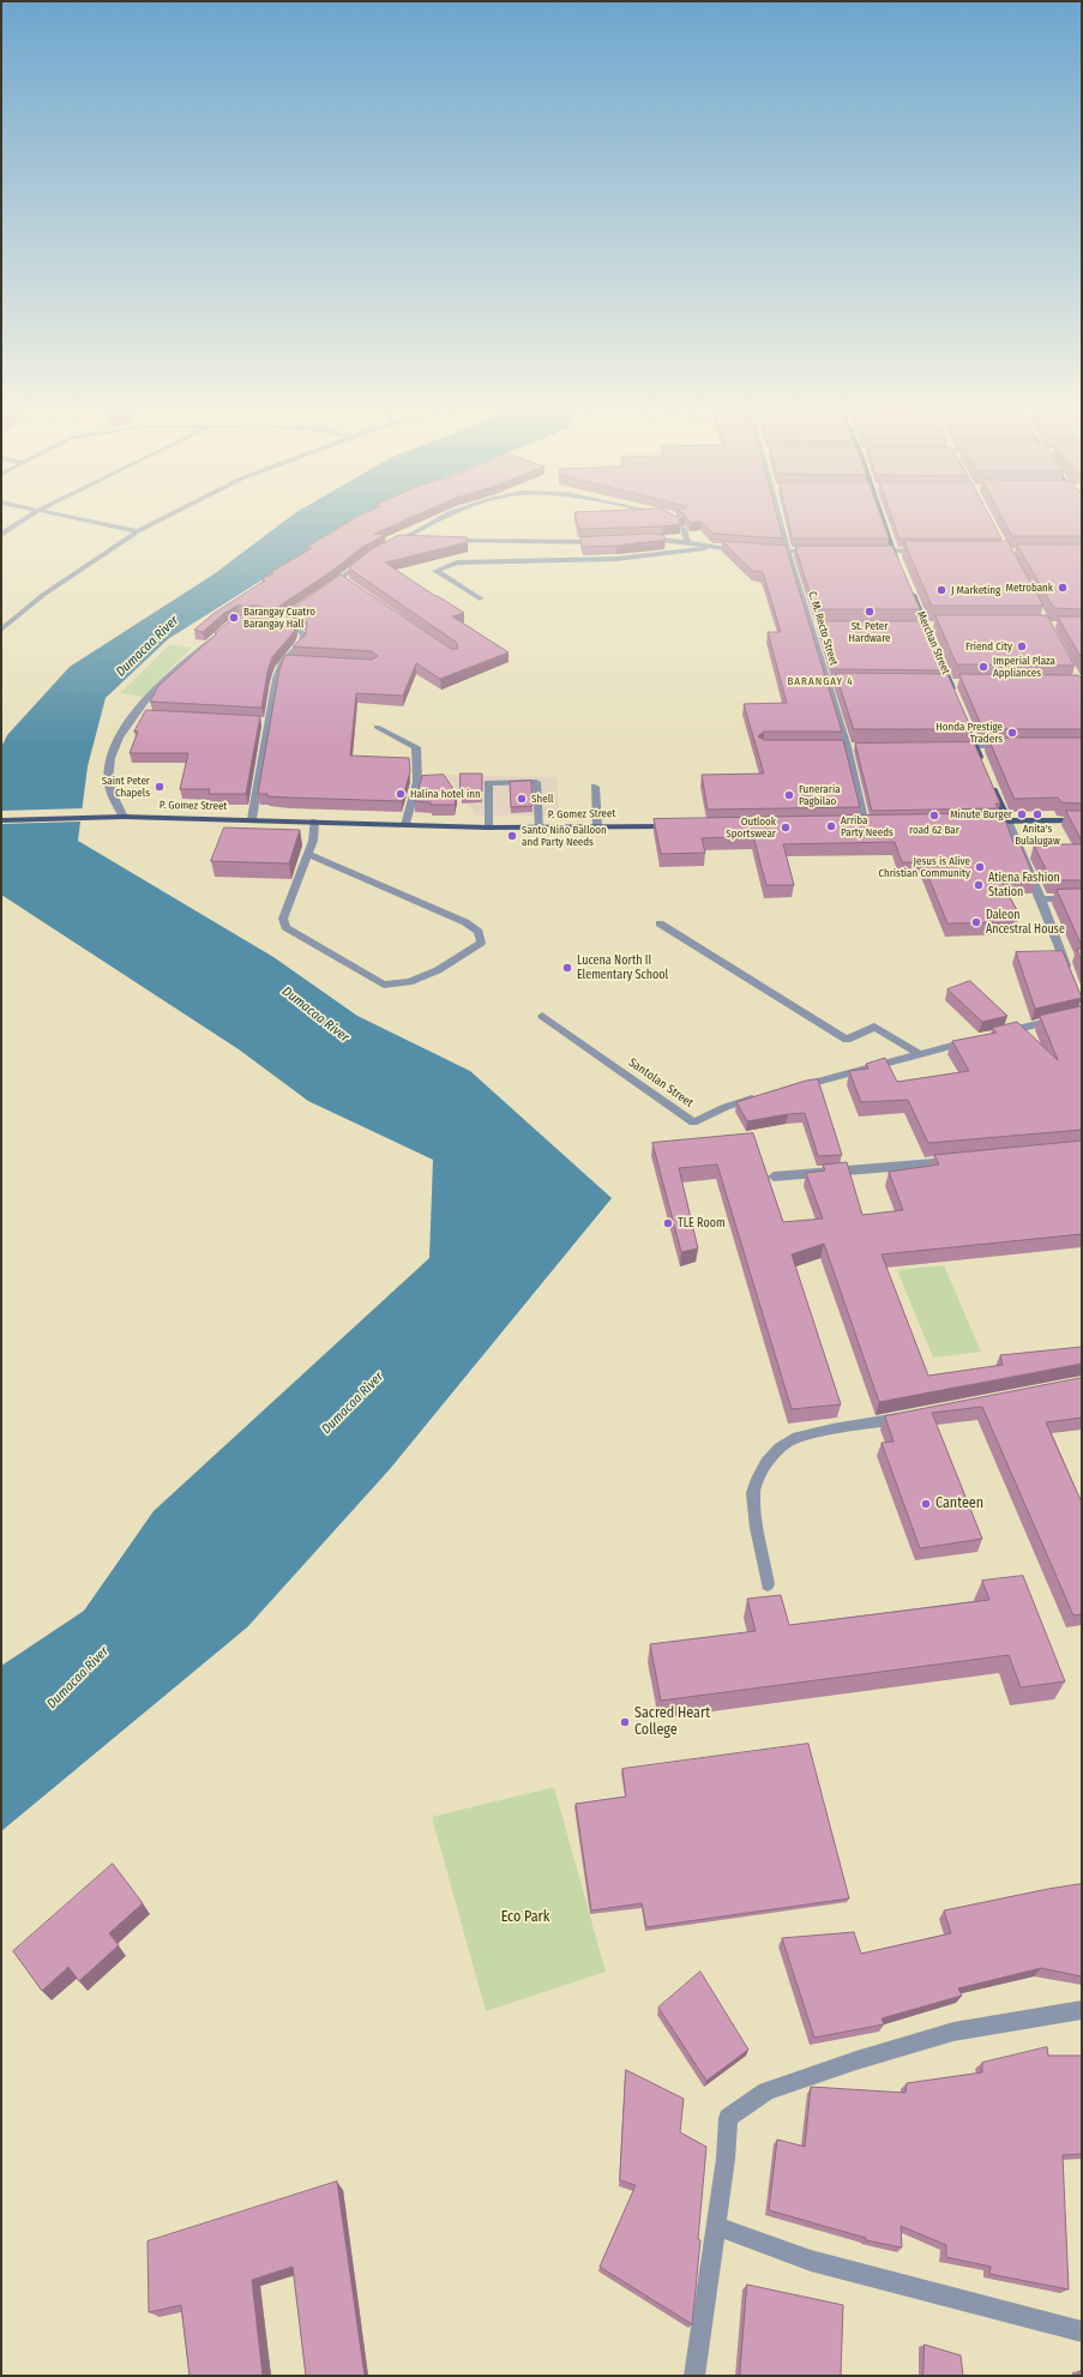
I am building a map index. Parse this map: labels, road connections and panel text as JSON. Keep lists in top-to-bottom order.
{
  "streets": {
    "main road": ["Merchan Street", "P. Gomez Street"],
    "street": ["C. M. Recto Street", "Santolan Street"]
  },
  "districts": ["BARANGAY 4"],
  "water": ["Dumacaa River"],
  "parks": ["Eco Park"],
  "places": [
    "Metrobank",
    "J Marketing",
    "St. Peter Hardware",
    "Barangay Cuatro Barangay Hall",
    "Friend City",
    "Imperial Plaza Appliances",
    "Honda Prestige Traders",
    "Saint Peter Chapels",
    "Halina hotel inn",
    "Funeraria Pagbilao",
    "Shell",
    "Minute Burger",
    "Anita's Bulalugaw",
    "road 62 Bar",
    "Arriba Party Needs",
    "Outlook Sportswear",
    "Santo Niño Balloon and Party Needs",
    "Jesus is Alive Christian Community",
    "Atiena Fashion Station",
    "Daleon Ancestral House",
    "Lucena North II Elementary School",
    "TLE Room",
    "Canteen",
    "Sacred Heart College"
  ]
}
